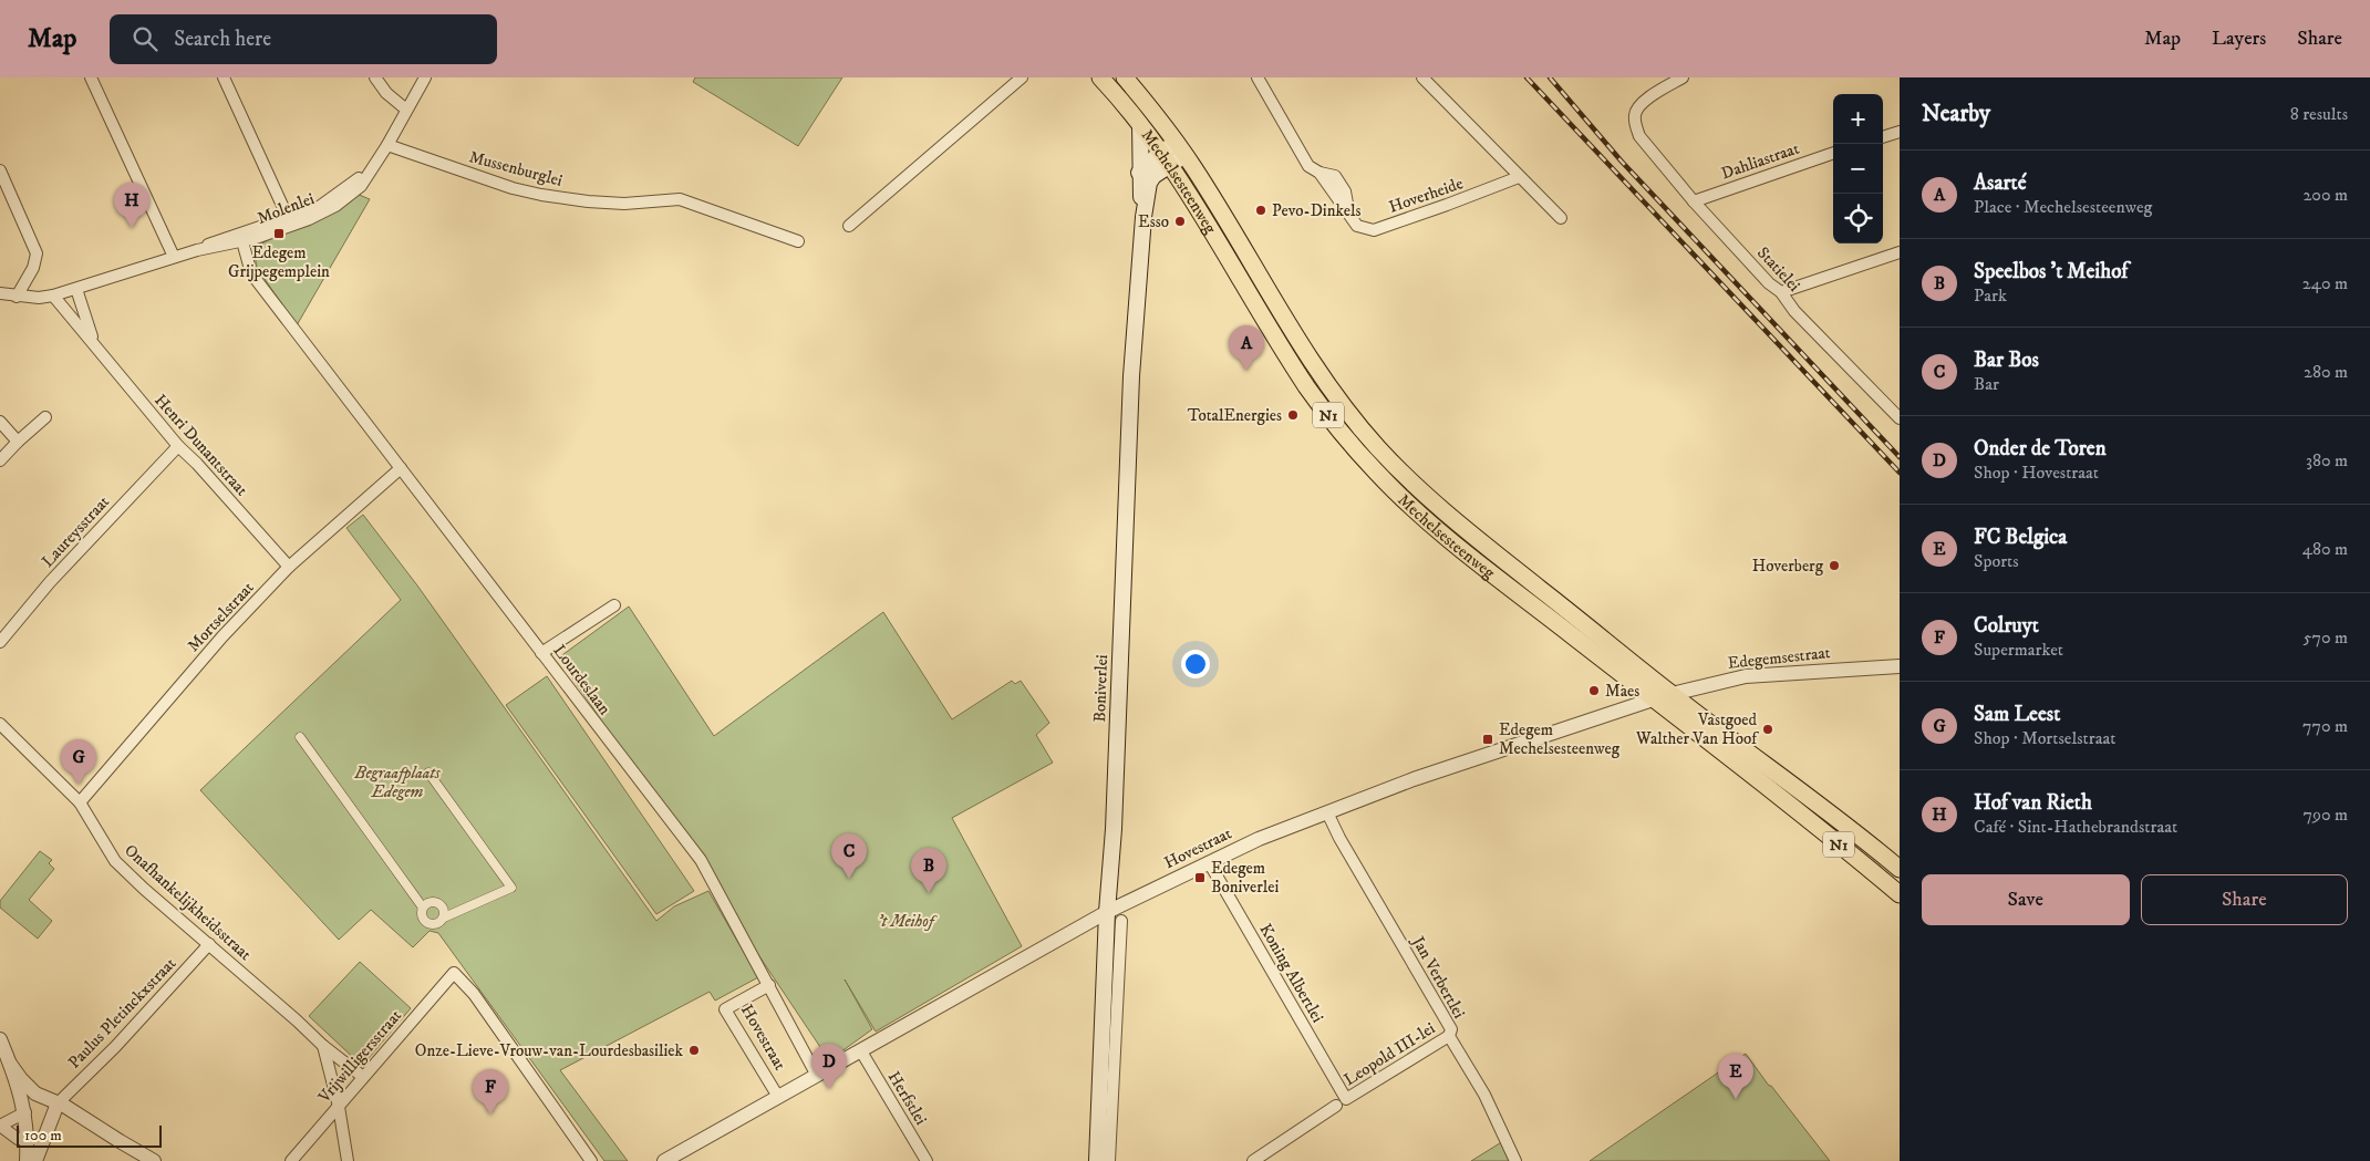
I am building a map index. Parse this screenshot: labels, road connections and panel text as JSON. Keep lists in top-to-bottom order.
{
  "streets": {
    "main road": ["Mechelsesteenweg", "N1", "Boniverlei"],
    "street": [
      "Dahliastraat",
      "Mussenburglei",
      "Hoverheide",
      "Molenlei",
      "Statielei",
      "Henri Dunantstraat",
      "Laureysstraat",
      "Mortselstraat",
      "Edegemsestraat",
      "Lourdeslaan",
      "Hovestraat",
      "Onafhankelijkheidsstraat",
      "Koning Albertlei",
      "Jan Verbertlei",
      "Paulus Pletinckxstraat",
      "Leopold III-lei",
      "Vrijwilligersstraat",
      "Herfstlei"
    ]
  },
  "crossings": [
    ["Dahliastraat", "Statielei"],
    ["Mechelsesteenweg", "Edegemsestraat"],
    ["Mechelsesteenweg", "Boniverlei"],
    ["Mechelsesteenweg", "Hovestraat"],
    ["Molenlei", "Lourdeslaan"],
    ["Henri Dunantstraat", "Laureysstraat"],
    ["Henri Dunantstraat", "Mortselstraat"],
    ["Mortselstraat", "Lourdeslaan"],
    ["Mortselstraat", "Onafhankelijkheidsstraat"],
    ["Edegemsestraat", "Hovestraat"],
    ["Lourdeslaan", "Hovestraat"],
    ["Boniverlei", "Hovestraat"],
    ["Hovestraat", "Koning Albertlei"],
    ["Hovestraat", "Jan Verbertlei"],
    ["Hovestraat", "Herfstlei"],
    ["Onafhankelijkheidsstraat", "Paulus Pletinckxstraat"],
    ["Onafhankelijkheidsstraat", "Vrijwilligersstraat"],
    ["Koning Albertlei", "Leopold III-lei"],
    ["Jan Verbertlei", "Leopold III-lei"]
  ],
  "parks": ["Begraafplaats Edegem", "'t Meihof"],
  "places": {
    "other": [
      "Pevo-Dinkels",
      "Esso",
      "TotalEnergies",
      "Hoverberg",
      "Maes",
      "Vastgoed Walther Van Hoof",
      "Onze-Lieve-Vrouw-van-Lourdesbasiliek"
    ],
    "transit": ["Edegem Grijpegemplein", "Edegem Mechelsesteenweg", "Edegem Boniverlei"]
  },
  "scale_bar": "100 m",
  "page": {
    "header": "Map",
    "search": "Search here",
    "nav": ["Map", "Layers", "Share"],
    "heading": ["Nearby", "8 results"],
    "map_buttons": ["+", "−"],
    "list": [
      {
        "mark": "A",
        "name": "Asarté",
        "note": "Place · Mechelsesteenweg",
        "value": "200 m"
      },
      {
        "mark": "B",
        "name": "Speelbos 't Meihof",
        "note": "Park",
        "value": "240 m"
      },
      {
        "mark": "C",
        "name": "Bar Bos",
        "note": "Bar",
        "value": "280 m"
      },
      {
        "mark": "D",
        "name": "Onder de Toren",
        "note": "Shop · Hovestraat",
        "value": "380 m"
      },
      {
        "mark": "E",
        "name": "FC Belgica",
        "note": "Sports",
        "value": "480 m"
      },
      {
        "mark": "F",
        "name": "Colruyt",
        "note": "Supermarket",
        "value": "570 m"
      },
      {
        "mark": "G",
        "name": "Sam Leest",
        "note": "Shop · Mortselstraat",
        "value": "770 m"
      },
      {
        "mark": "H",
        "name": "Hof van Rieth",
        "note": "Café · Sint-Hathebrandstraat",
        "value": "790 m"
      }
    ],
    "pins": [
      "H",
      "A",
      "G",
      "C",
      "B",
      "D",
      "E",
      "F"
    ],
    "buttons": ["Save", "Share"],
    "scale": "100 m"
  }
}
